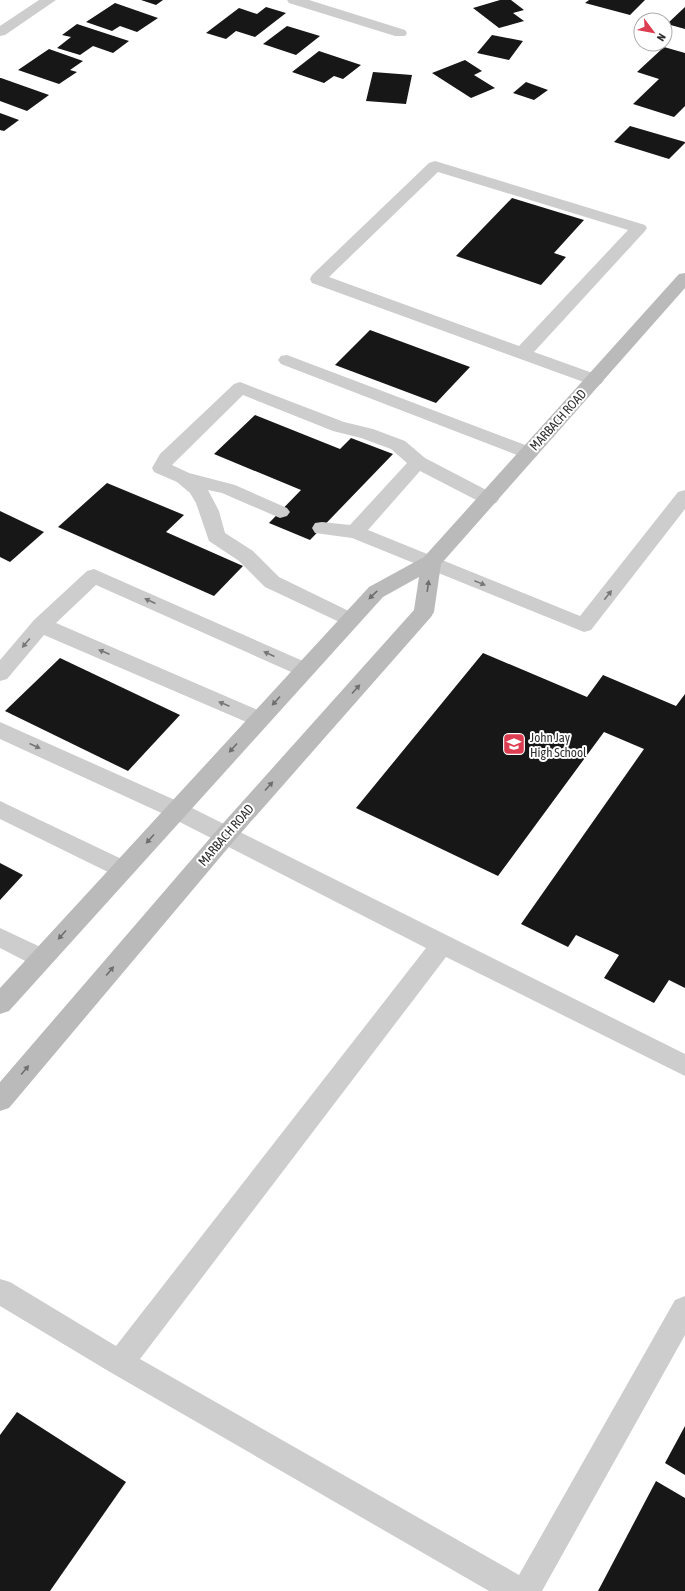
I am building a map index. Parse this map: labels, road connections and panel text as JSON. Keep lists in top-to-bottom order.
{
  "streets": {
    "main road": ["MARBACH ROAD"]
  },
  "places": {
    "school or university": ["John Jay High School"]
  },
  "north": "bottom right"
}
